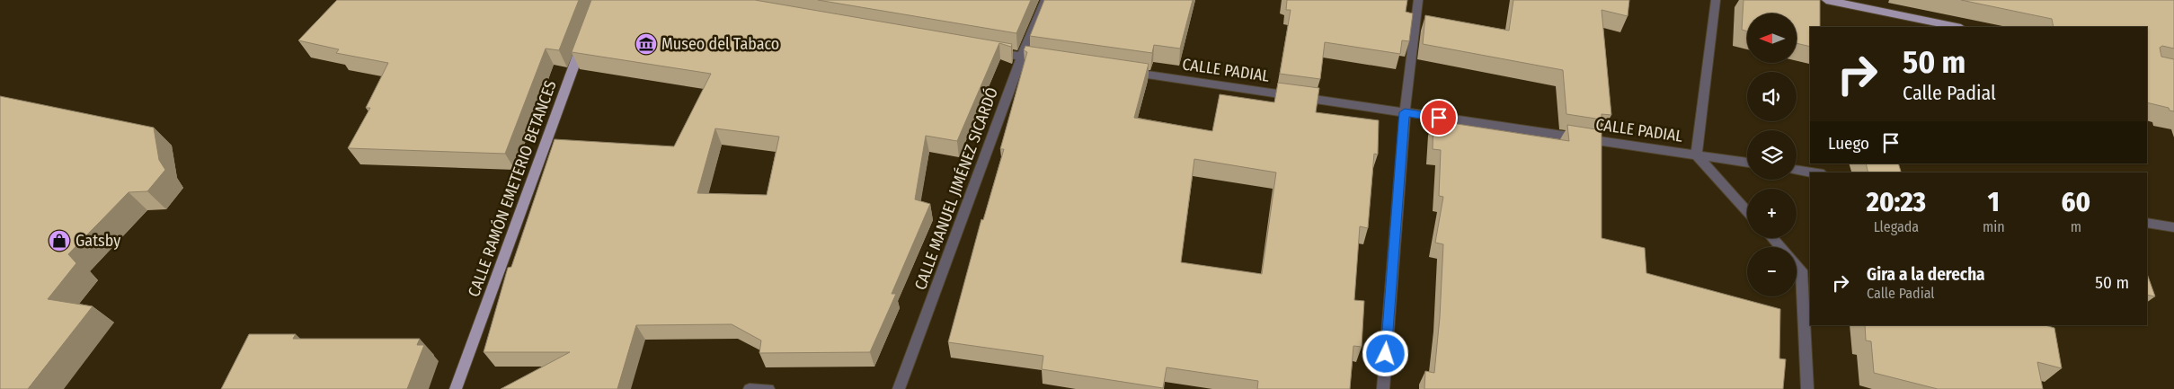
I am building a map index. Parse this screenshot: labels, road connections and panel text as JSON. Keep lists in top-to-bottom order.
{
  "streets": {
    "main road": ["CALLE RAMÓN EMETERIO BETANCES"],
    "street": ["CALLE PADIAL", "CALLE MANUEL JIMÉNEZ SICARDÓ"]
  },
  "places": {
    "museum": ["Museo del Tabaco"],
    "shop": ["Gatsby"]
  },
  "north": "left",
  "page": {
    "map_buttons": ["+", "−"],
    "turn": ["50 m", "Calle Padial"],
    "then": "Luego",
    "eta": [
      "20:23",
      "Llegada",
      "1",
      "min",
      "60",
      "m"
    ],
    "list": [
      {
        "name": "Gira a la derecha",
        "note": "Calle Padial",
        "value": "50 m"
      }
    ]
  }
}
